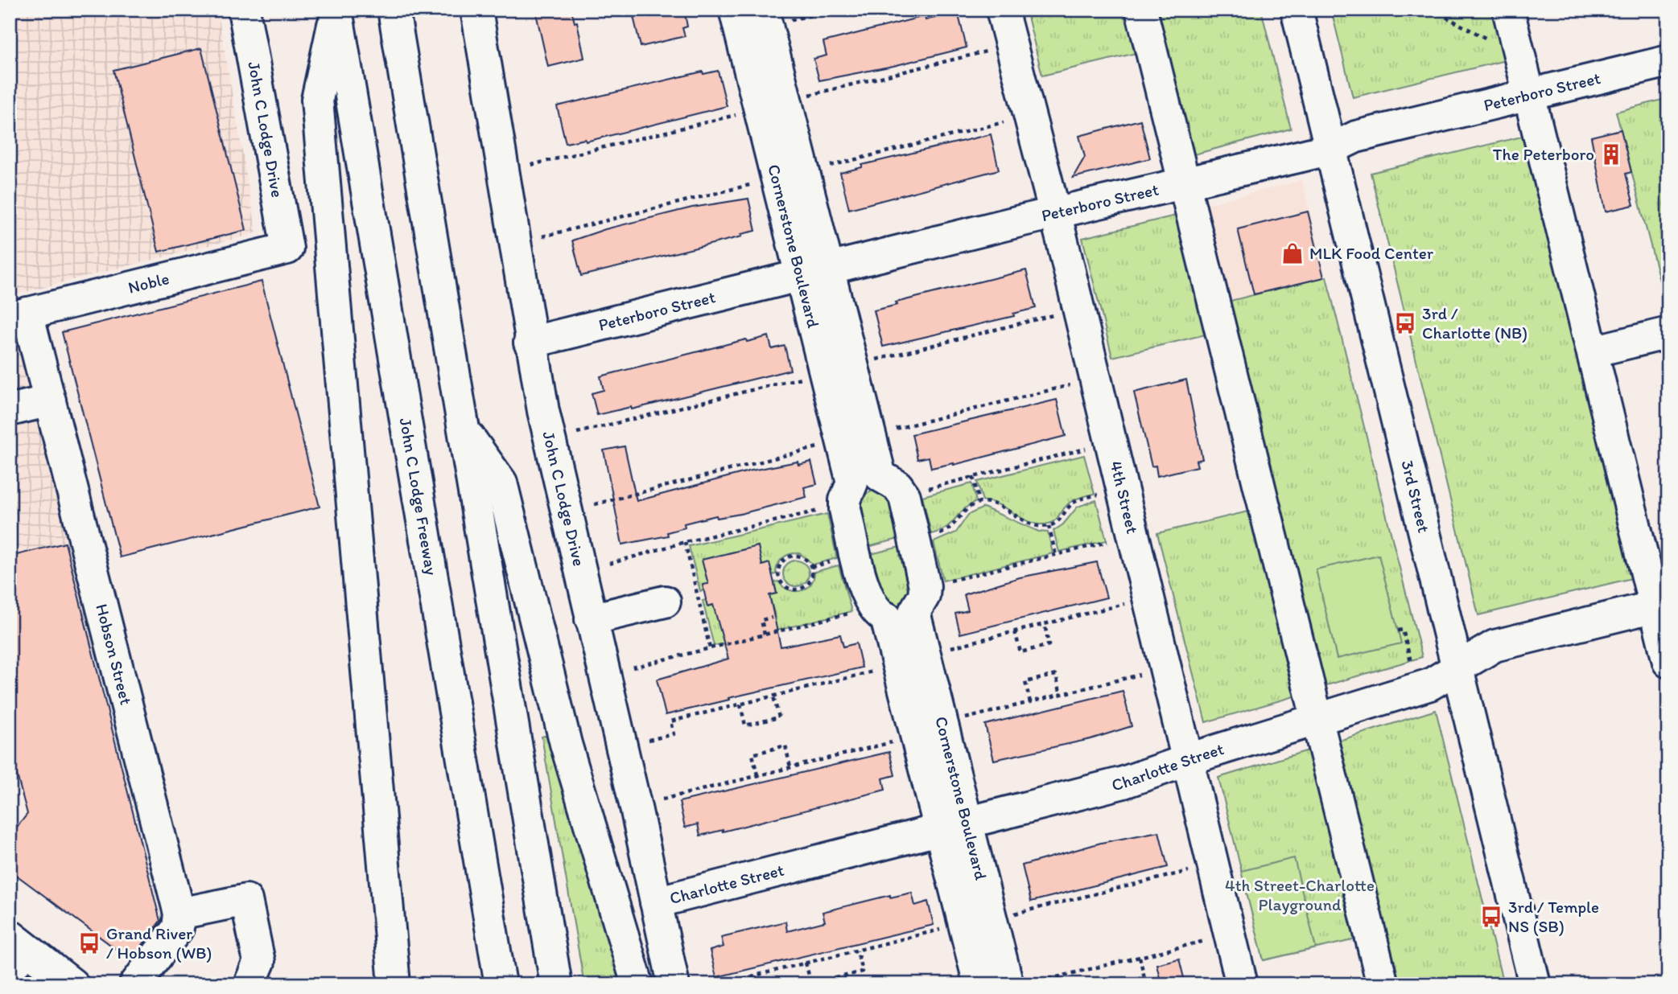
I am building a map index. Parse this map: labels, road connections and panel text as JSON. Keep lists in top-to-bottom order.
{
  "streets": {
    "main road": [
      "Peterboro Street",
      "John C Lodge Drive",
      "Cornerstone Boulevard",
      "Noble",
      "4th Street",
      "John C Lodge Freeway",
      "3rd Street",
      "Hobson Street",
      "Charlotte Street"
    ]
  },
  "crossings": [
    ["Peterboro Street", "John C Lodge Drive"],
    ["Peterboro Street", "Cornerstone Boulevard"],
    ["Peterboro Street", "4th Street"],
    ["Peterboro Street", "3rd Street"],
    ["John C Lodge Drive", "Noble"],
    ["John C Lodge Drive", "Charlotte Street"],
    ["Cornerstone Boulevard", "Charlotte Street"],
    ["Noble", "Hobson Street"],
    ["4th Street", "Charlotte Street"],
    ["3rd Street", "Charlotte Street"]
  ],
  "parks": ["4th Street-Charlotte Playground"],
  "places": {
    "building": ["The Peterboro"],
    "shop": ["MLK Food Center"],
    "bus stop": ["3rd / Charlotte (NB)", "3rd / Temple NS (SB)", "Grand River / Hobson (WB)"]
  }
}
